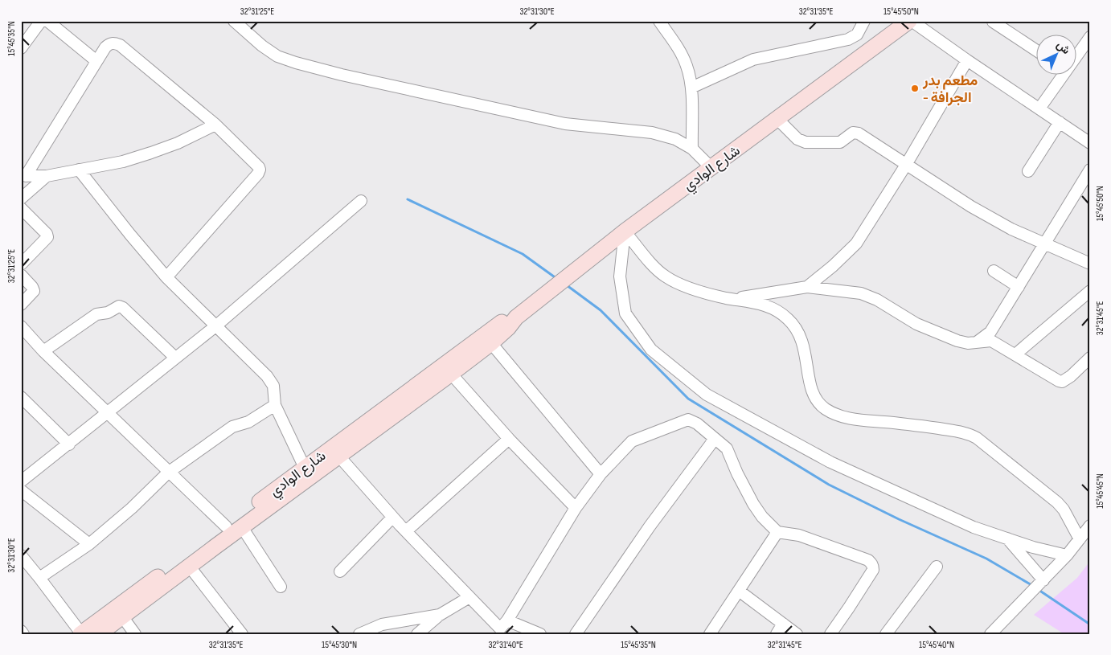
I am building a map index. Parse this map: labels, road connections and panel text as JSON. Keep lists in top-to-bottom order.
{
  "streets": {
    "main road": ["شارع الوادي"]
  },
  "places": ["مطعم بدر - الجرافة"],
  "north": "top right",
  "coordinates": [
    "32°31'25\"E",
    "32°31'30\"E",
    "32°31'35\"E",
    "15°45'50\"N",
    "15°45'35\"N",
    "32°31'45\"E",
    "15°45'45\"N",
    "15°45'30\"N",
    "32°31'40\"E",
    "15°45'40\"N"
  ]
}
